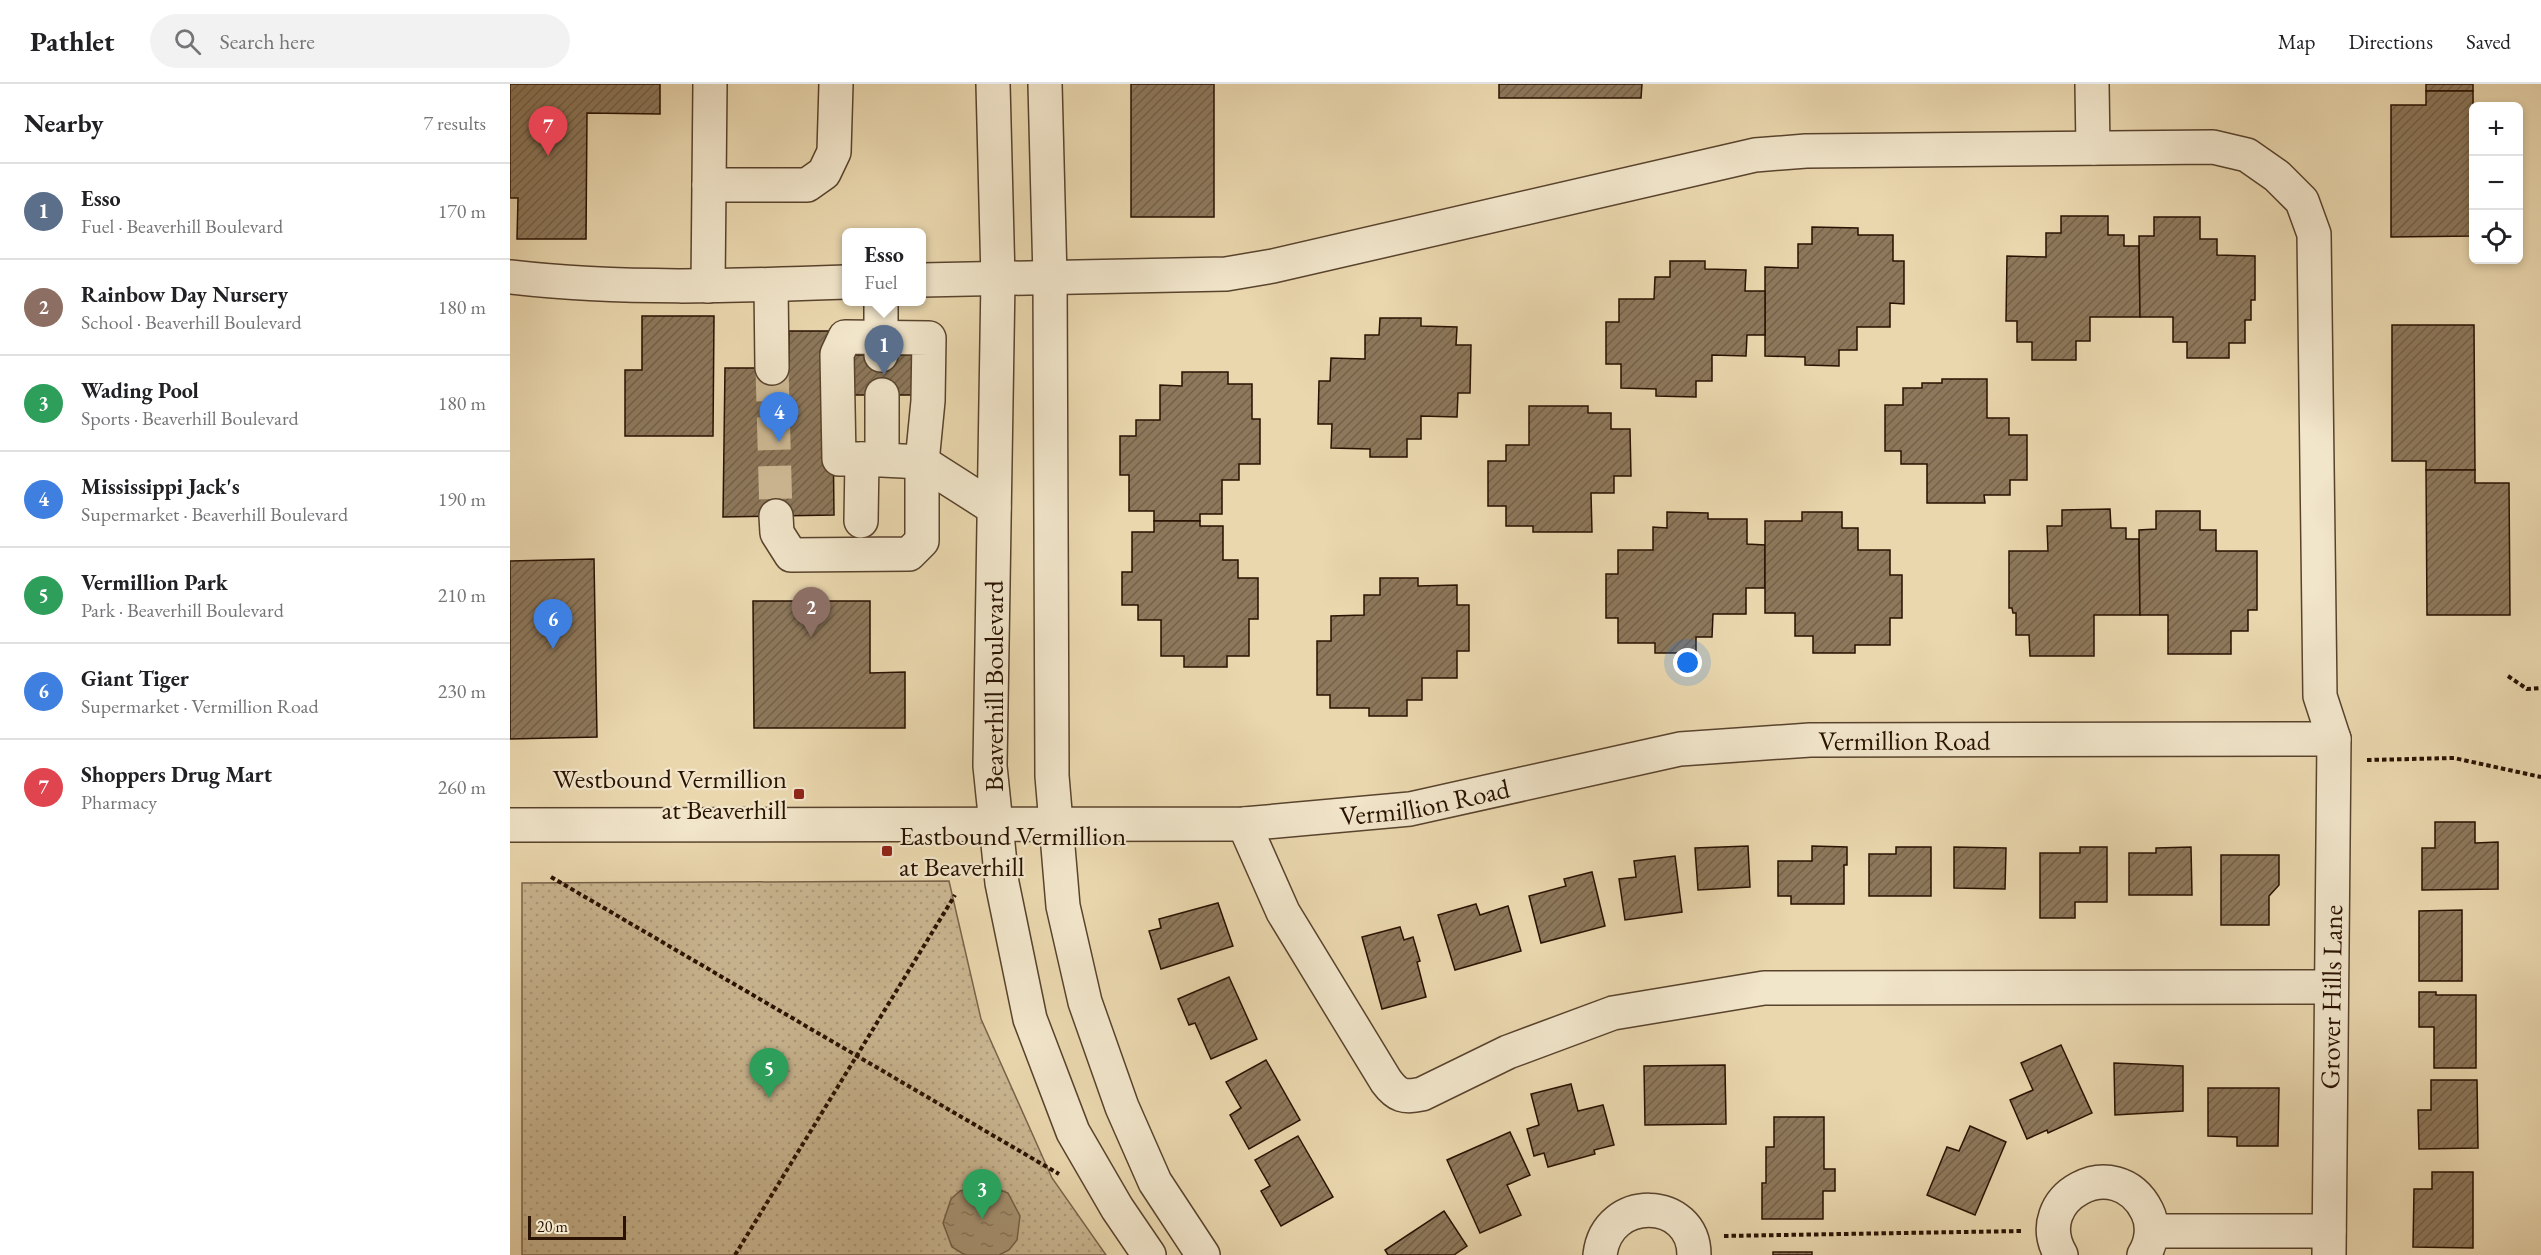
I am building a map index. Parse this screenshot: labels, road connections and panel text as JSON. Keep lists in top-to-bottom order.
{
  "streets": {
    "street": ["Beaverhill Boulevard", "Vermillion Road", "Grover Hills Lane"]
  },
  "crossings": [
    ["Beaverhill Boulevard", "Vermillion Road"],
    ["Beaverhill Boulevard", "Grover Hills Lane"],
    ["Vermillion Road", "Grover Hills Lane"]
  ],
  "places": {
    "transit": ["Westbound Vermillion at Beaverhill", "Eastbound Vermillion at Beaverhill"]
  },
  "scale_bar": "20 m",
  "page": {
    "header": "Pathlet",
    "search": "Search here",
    "nav": ["Map", "Directions", "Saved"],
    "heading": ["Nearby", "7 results"],
    "map_buttons": ["+", "−"],
    "pins": [
      "7",
      "1",
      "4",
      "2",
      "6",
      "5",
      "3"
    ],
    "list": [
      {
        "mark": "1",
        "name": "Esso",
        "note": "Fuel · Beaverhill Boulevard",
        "value": "170 m"
      },
      {
        "mark": "2",
        "name": "Rainbow Day Nursery",
        "note": "School · Beaverhill Boulevard",
        "value": "180 m"
      },
      {
        "mark": "3",
        "name": "Wading Pool",
        "note": "Sports · Beaverhill Boulevard",
        "value": "180 m"
      },
      {
        "mark": "4",
        "name": "Mississippi Jack's",
        "note": "Supermarket · Beaverhill Boulevard",
        "value": "190 m"
      },
      {
        "mark": "5",
        "name": "Vermillion Park",
        "note": "Park · Beaverhill Boulevard",
        "value": "210 m"
      },
      {
        "mark": "6",
        "name": "Giant Tiger",
        "note": "Supermarket · Vermillion Road",
        "value": "230 m"
      },
      {
        "mark": "7",
        "name": "Shoppers Drug Mart",
        "note": "Pharmacy",
        "value": "260 m"
      }
    ],
    "popup": ["Esso", "Fuel"],
    "scale": "20 m"
  }
}
